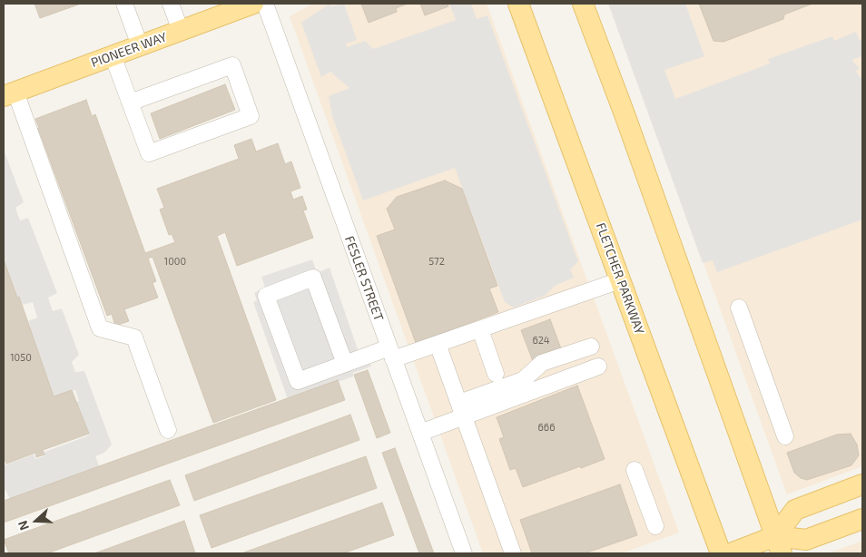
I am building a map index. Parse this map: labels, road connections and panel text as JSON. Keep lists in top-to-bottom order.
{
  "streets": {
    "main road": ["PIONEER WAY", "FLETCHER PARKWAY"],
    "street": ["FESLER STREET"]
  },
  "crossings": [
    ["PIONEER WAY", "FESLER STREET"]
  ],
  "house_numbers": [
    "1000",
    "572",
    "624",
    "1050",
    "666"
  ],
  "north": "left"
}
